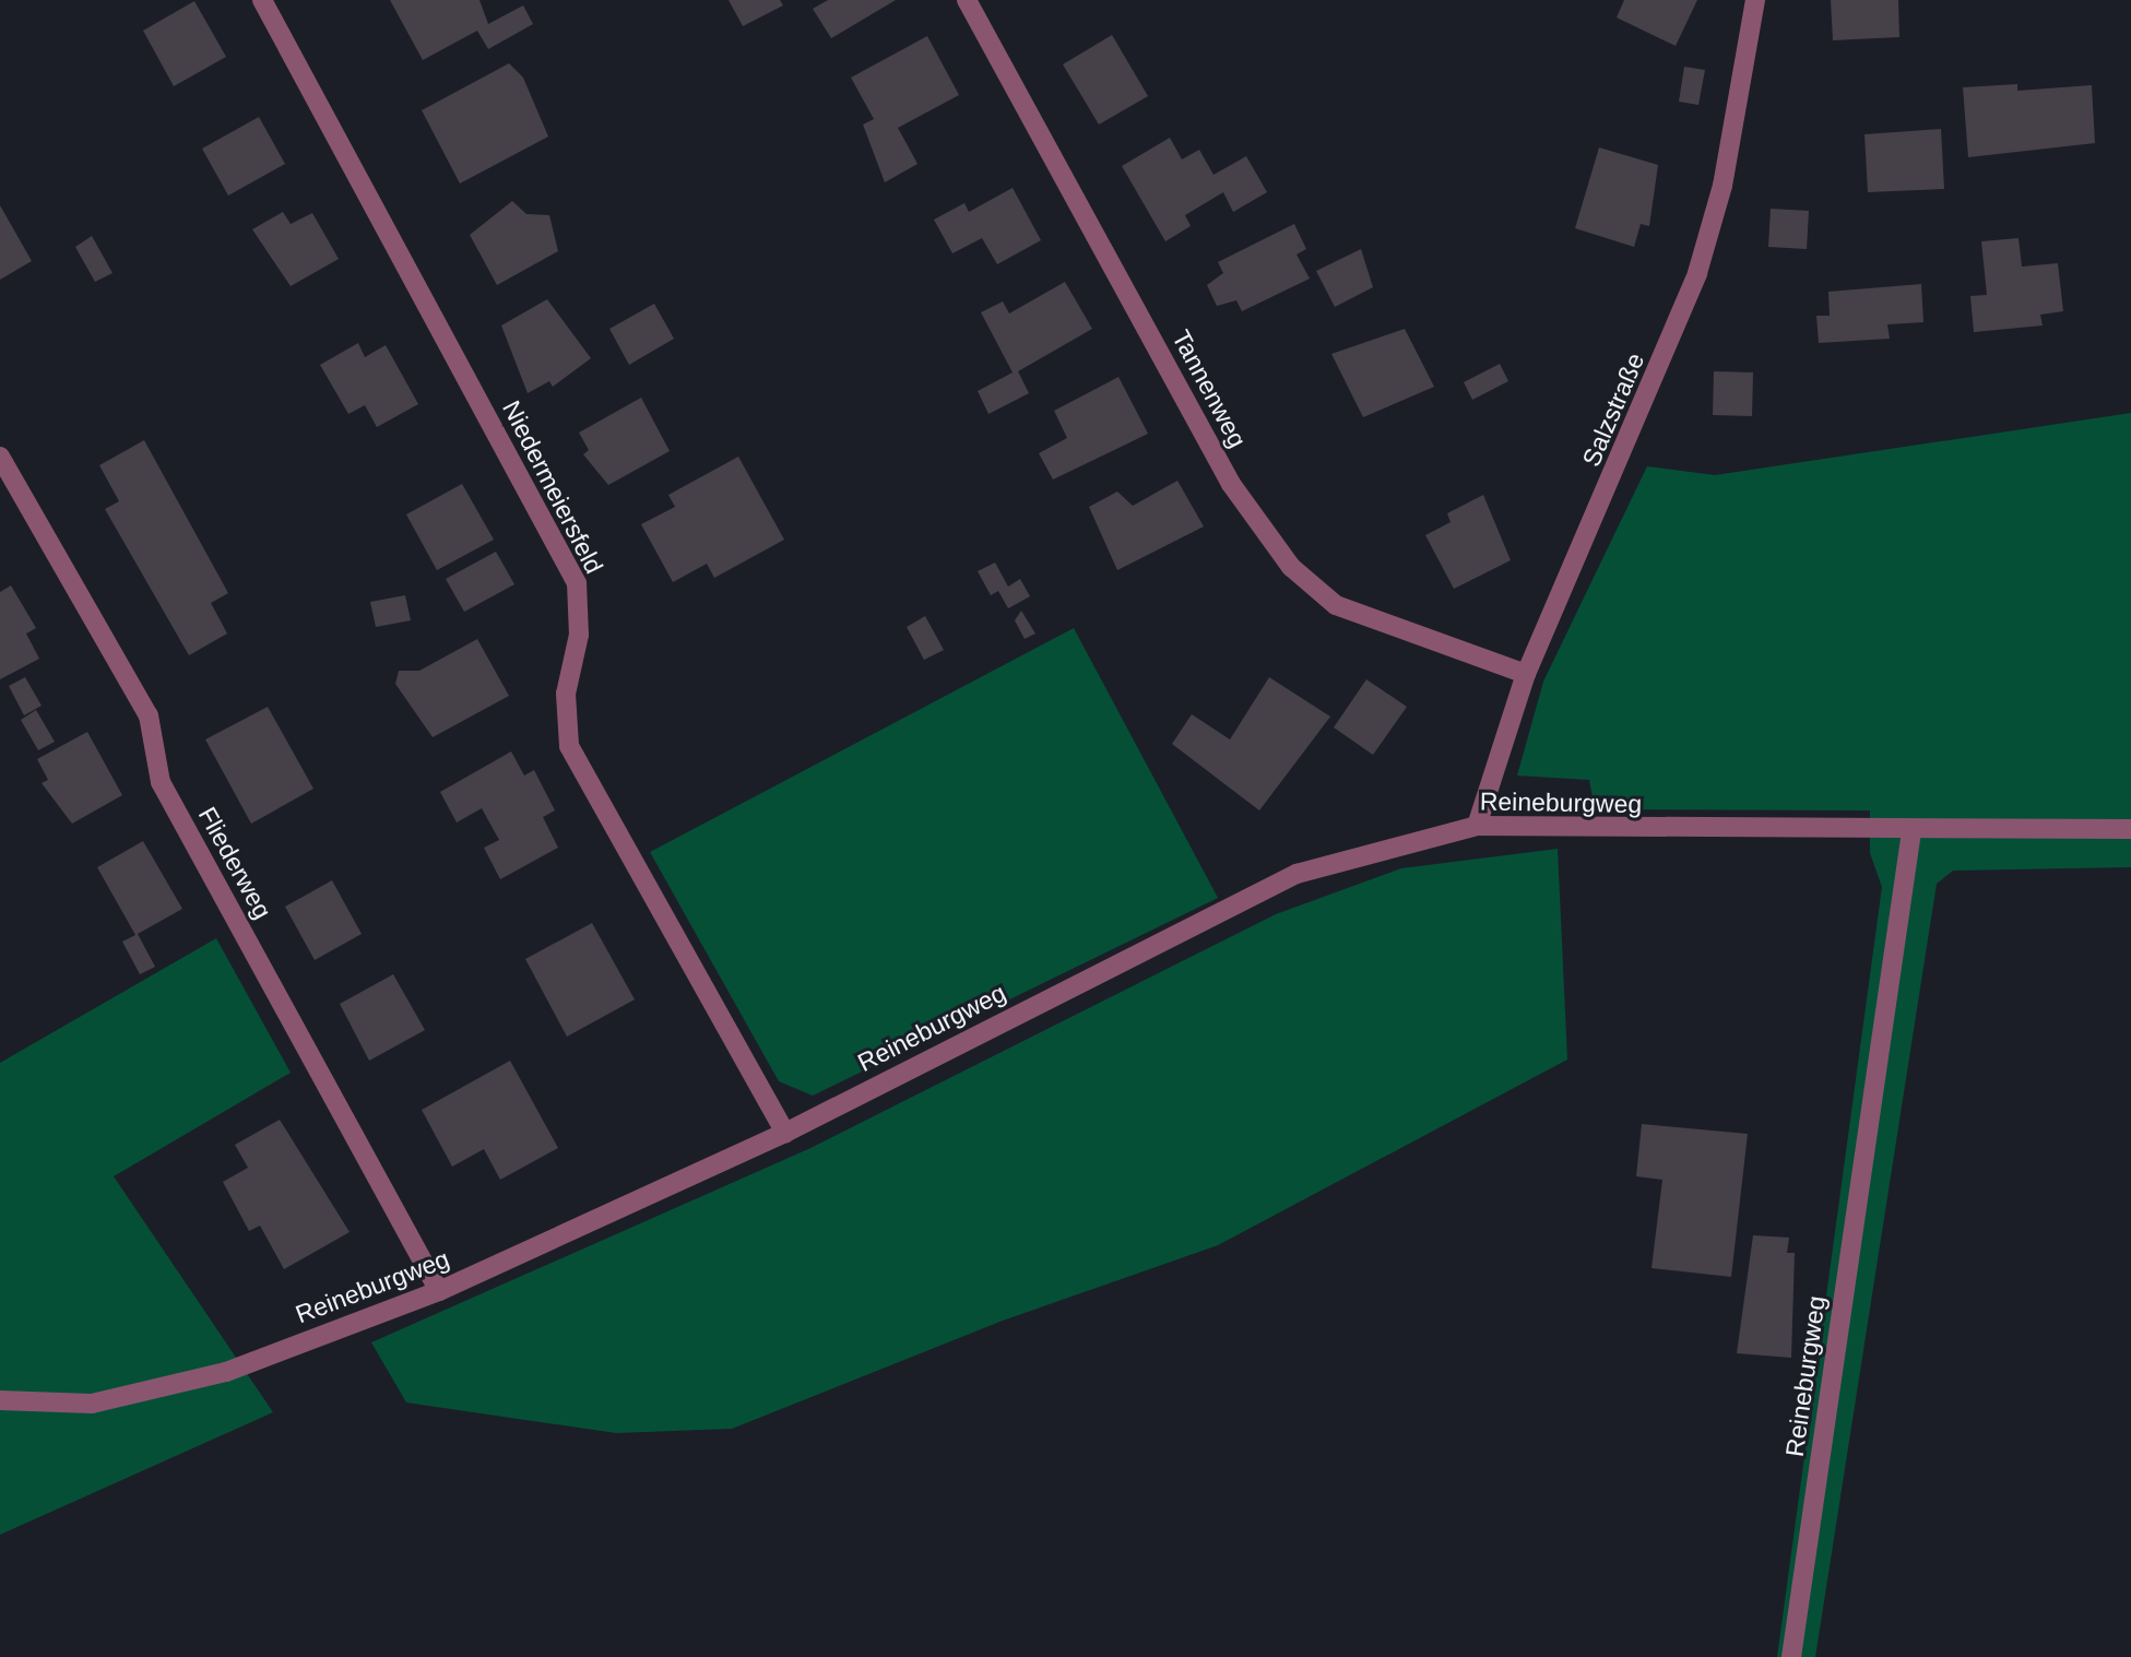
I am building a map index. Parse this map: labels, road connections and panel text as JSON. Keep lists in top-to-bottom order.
{
  "streets": {
    "street": [
      "Tannenweg",
      "Salzstraße",
      "Niedermeiersfeld",
      "Reineburgweg",
      "Fliederweg"
    ]
  },
  "crossings": [
    ["Tannenweg", "Salzstraße"],
    ["Salzstraße", "Reineburgweg"],
    ["Niedermeiersfeld", "Reineburgweg"],
    ["Reineburgweg", "Fliederweg"]
  ]
}
